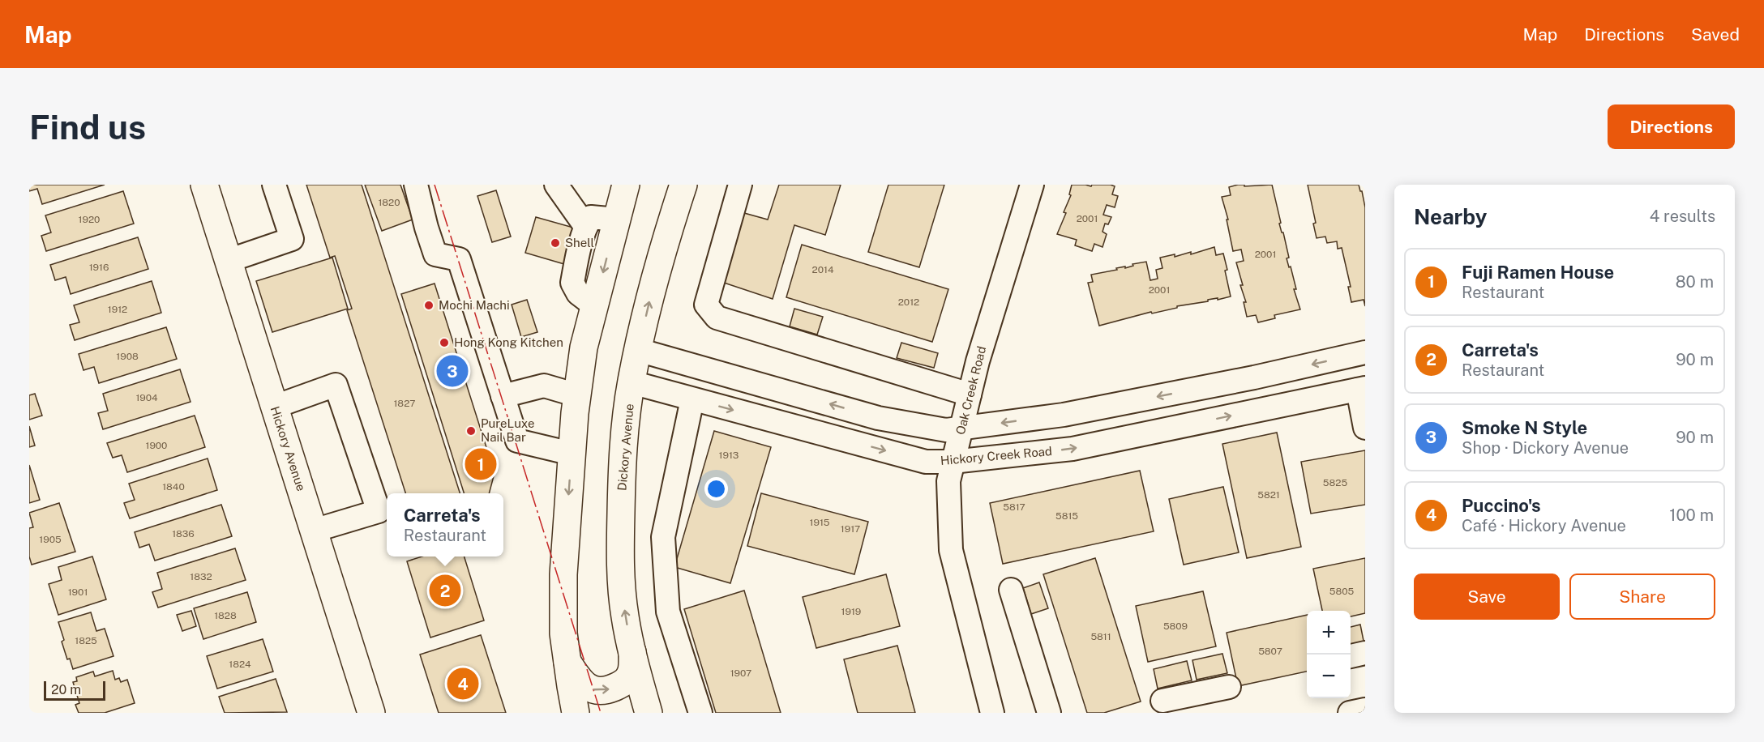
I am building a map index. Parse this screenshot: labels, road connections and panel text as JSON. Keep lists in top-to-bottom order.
{
  "streets": {
    "main road": ["Dickory Avenue", "Hickory Avenue"],
    "street": ["Oak Creek Road", "Hickory Creek Road"]
  },
  "crossings": [
    ["Oak Creek Road", "Hickory Creek Road"],
    ["Dickory Avenue", "Hickory Creek Road"]
  ],
  "places": [
    "Shell",
    "Mochi Machi",
    "Hong Kong Kitchen",
    "PureLuxe Nail Bar"
  ],
  "house_numbers": [
    "1820",
    "2001",
    "1920",
    "2001",
    "1916",
    "2014",
    "2001",
    "2012",
    "1912",
    "1908",
    "1904",
    "1827",
    "1900",
    "1913",
    "5825",
    "1840",
    "5821",
    "5817",
    "5815",
    "1915",
    "1917",
    "1836",
    "1905",
    "1832",
    "5805",
    "1901",
    "1919",
    "1828",
    "5809",
    "5811",
    "1825",
    "5807",
    "1824",
    "1907"
  ],
  "scale_bar": "20 m",
  "page": {
    "header": "Map",
    "nav": ["Map", "Directions", "Saved"],
    "buttons": [
      "Directions",
      ["Save", "Share"]
    ],
    "title": "Find us",
    "heading": ["Nearby", "4 results"],
    "list": [
      {
        "mark": "1",
        "name": "Fuji Ramen House",
        "note": "Restaurant",
        "value": "80 m"
      },
      {
        "mark": "2",
        "name": "Carreta's",
        "note": "Restaurant",
        "value": "90 m"
      },
      {
        "mark": "3",
        "name": "Smoke N Style",
        "note": "Shop · Dickory Avenue",
        "value": "90 m"
      },
      {
        "mark": "4",
        "name": "Puccino's",
        "note": "Café · Hickory Avenue",
        "value": "100 m"
      }
    ],
    "pins": [
      "3",
      "1",
      "2",
      "4"
    ],
    "popup": ["Carreta's", "Restaurant"],
    "map_buttons": ["+", "−"],
    "scale": "20 m"
  }
}
